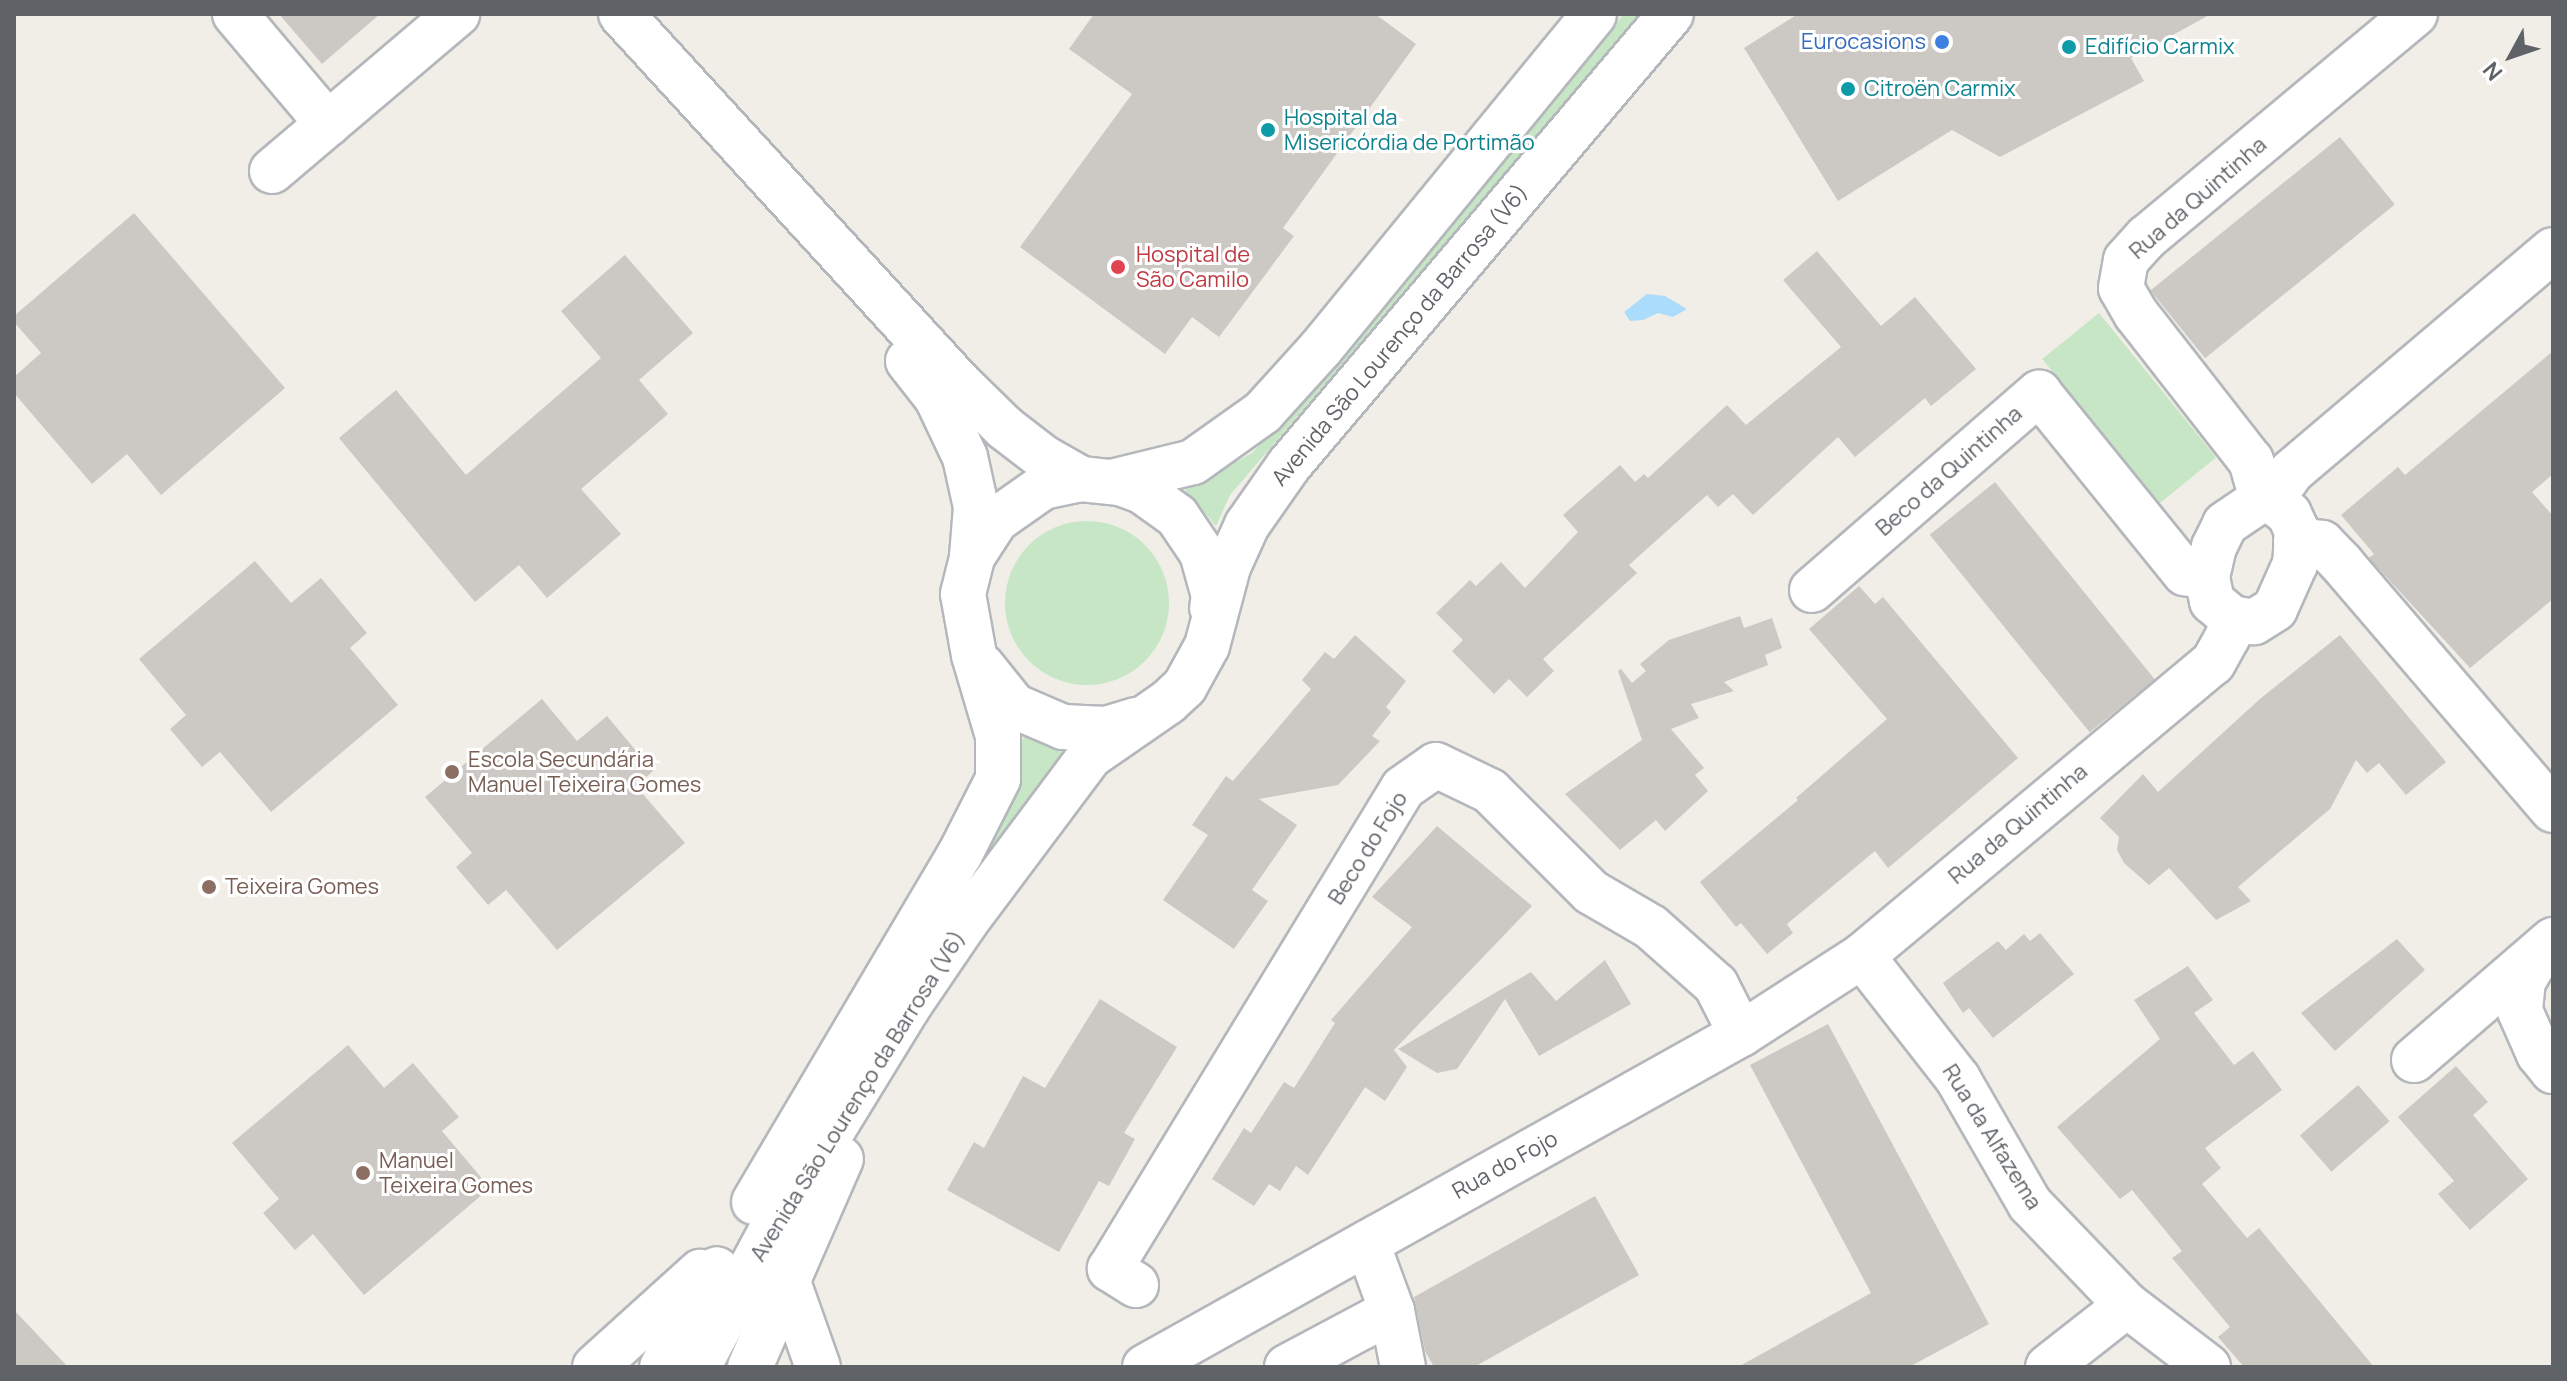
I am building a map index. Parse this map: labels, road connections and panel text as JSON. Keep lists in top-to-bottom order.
{
  "streets": {
    "street": [
      "Rua da Quintinha",
      "Avenida São Lourenço da Barrosa (V6)",
      "Beco da Quintinha",
      "Beco do Fojo",
      "Rua da Alfazema",
      "Rua do Fojo"
    ]
  },
  "crossings": [
    ["Rua da Quintinha", "Beco da Quintinha"],
    ["Rua da Quintinha", "Rua da Alfazema"],
    ["Rua da Quintinha", "Rua do Fojo"],
    ["Beco do Fojo", "Rua do Fojo"],
    ["Rua da Alfazema", "Rua do Fojo"]
  ],
  "places": [
    "Eurocasions",
    "Edifício Carmix",
    "Citroën Carmix",
    "Hospital da Misericórdia de Portimão",
    "Hospital de São Camilo",
    "Escola Secundária Manuel Teixeira Gomes",
    "Teixeira Gomes",
    "Manuel Teixeira Gomes"
  ],
  "north": "bottom left"
}
